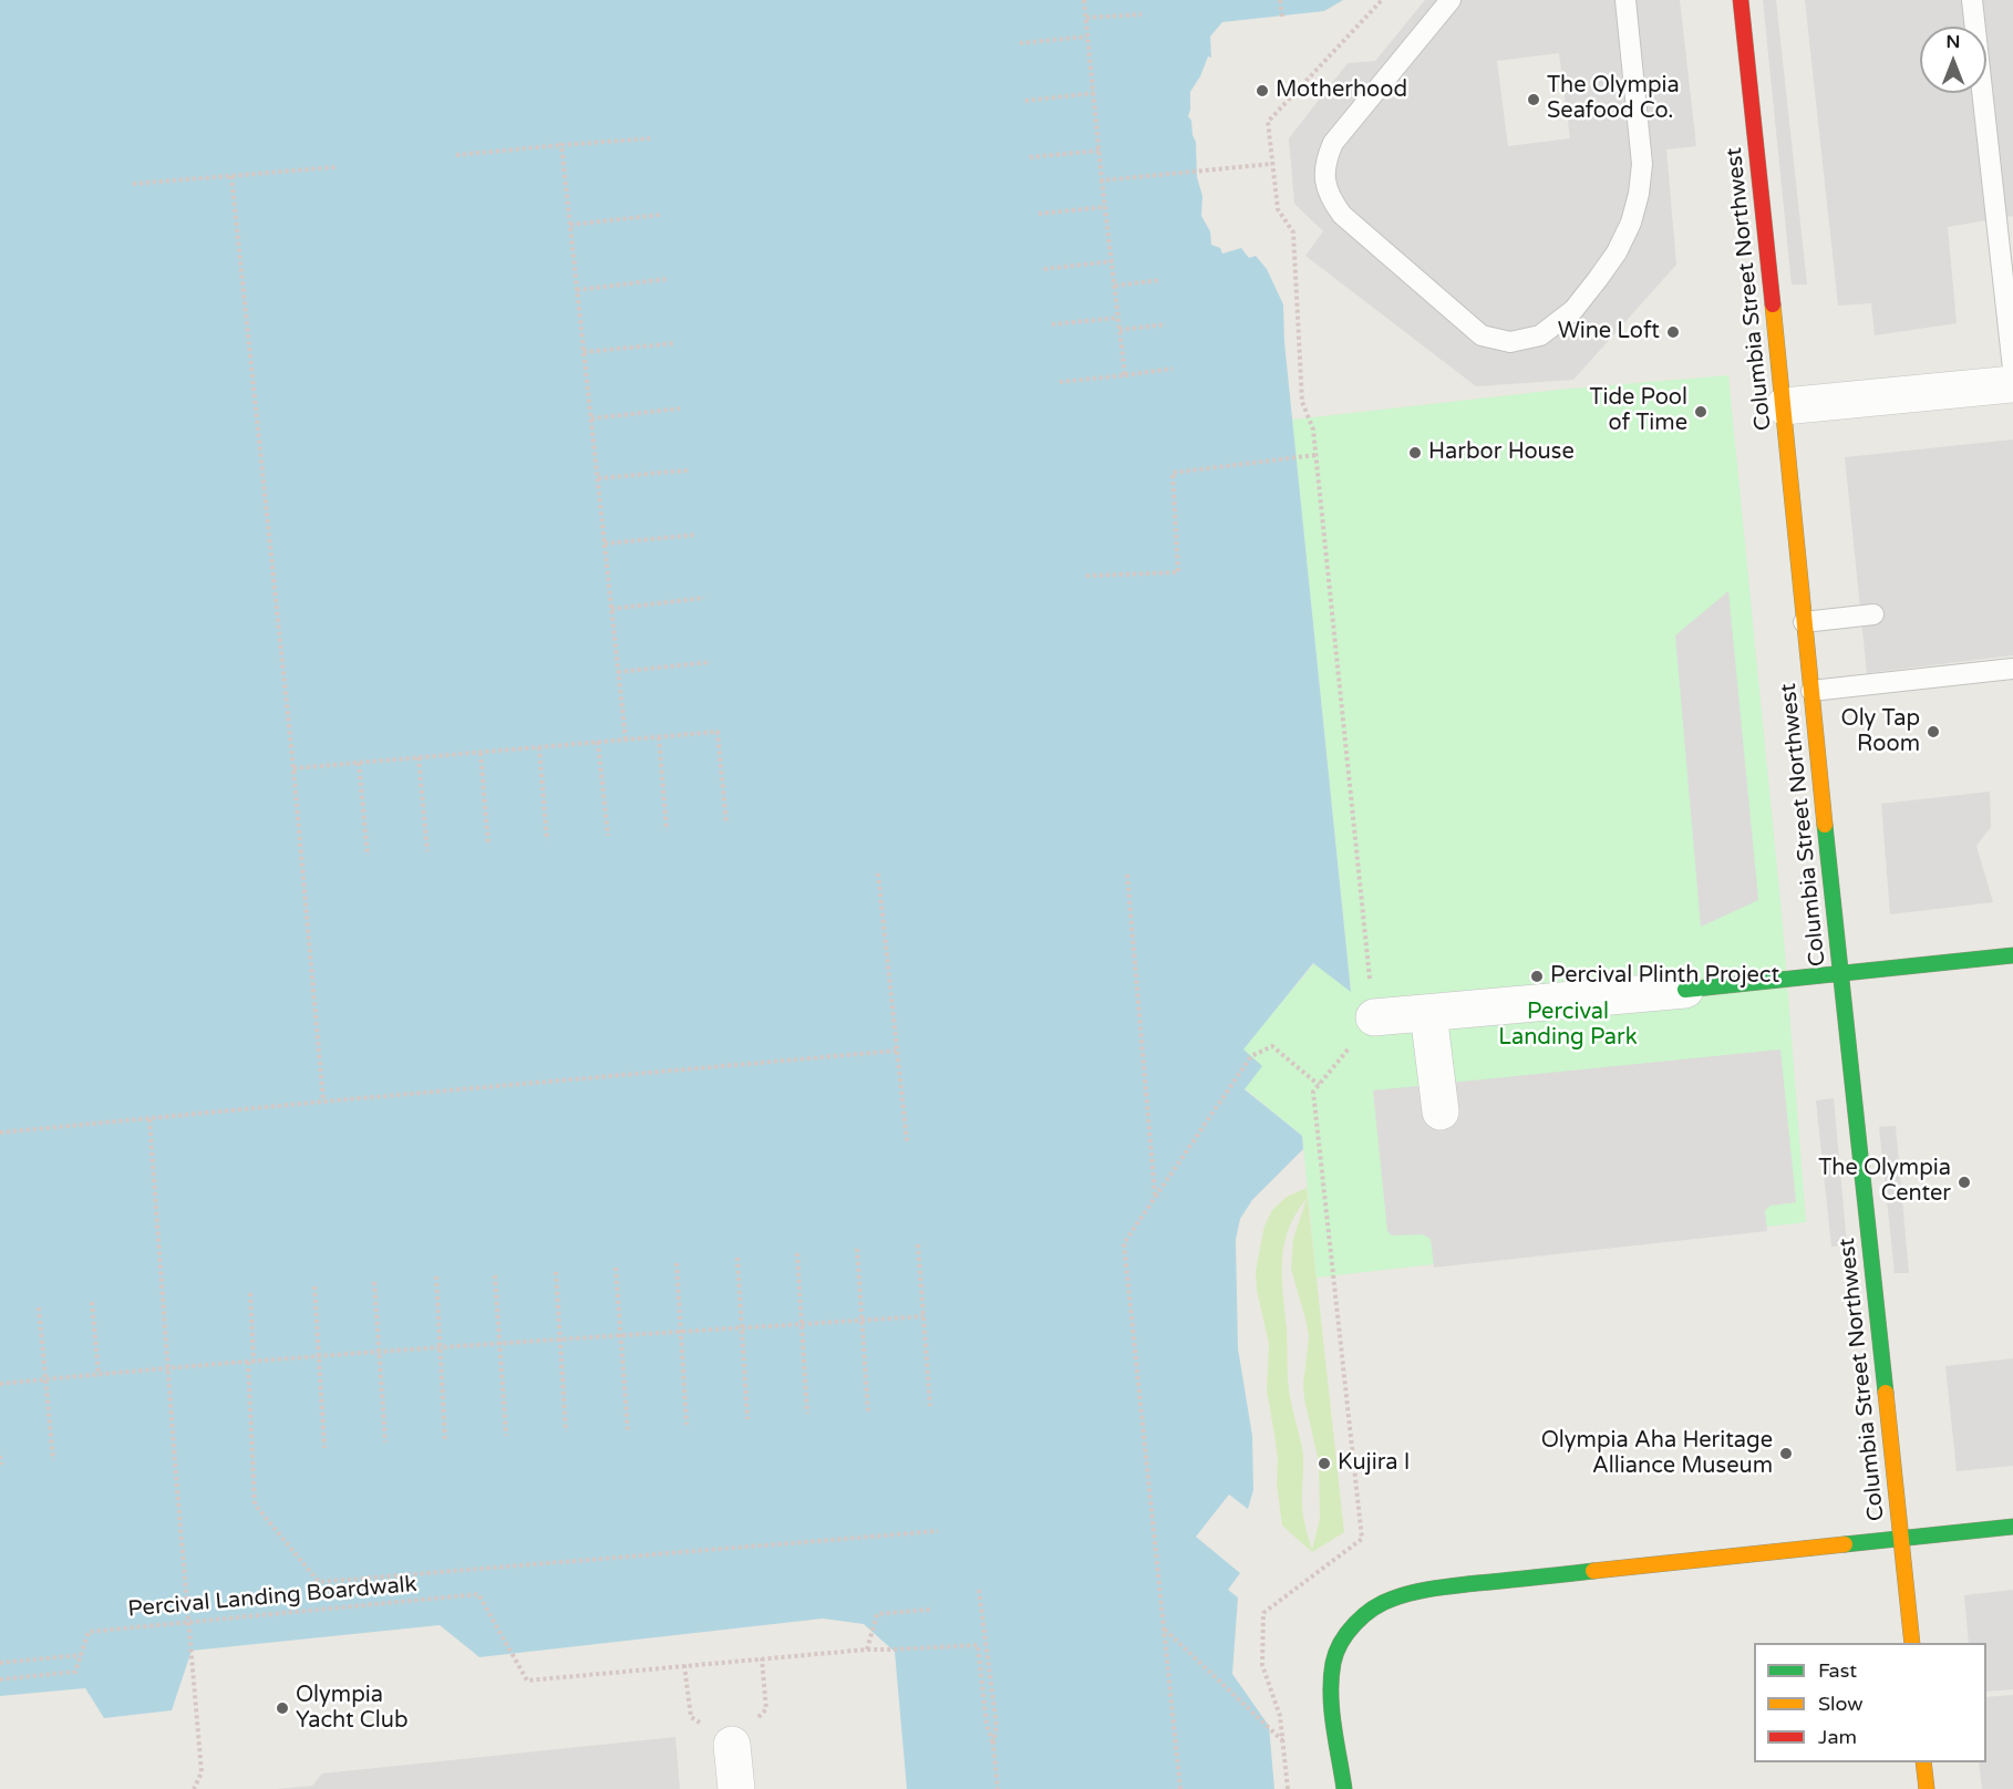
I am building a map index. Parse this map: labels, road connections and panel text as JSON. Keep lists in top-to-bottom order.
{
  "streets": {
    "street": ["Columbia Street Northwest"],
    "path": ["Percival Landing Boardwalk"]
  },
  "parks": ["Percival Landing Park"],
  "places": [
    "Motherhood",
    "The Olympia Seafood Co.",
    "Wine Loft",
    "Tide Pool of Time",
    "Harbor House",
    "Oly Tap Room",
    "Percival Plinth Project",
    "The Olympia Center",
    "Olympia Aha Heritage Alliance Museum",
    "Kujira I",
    "Olympia Yacht Club"
  ],
  "legend": ["Fast", "Slow", "Jam"],
  "north": "top"
}
